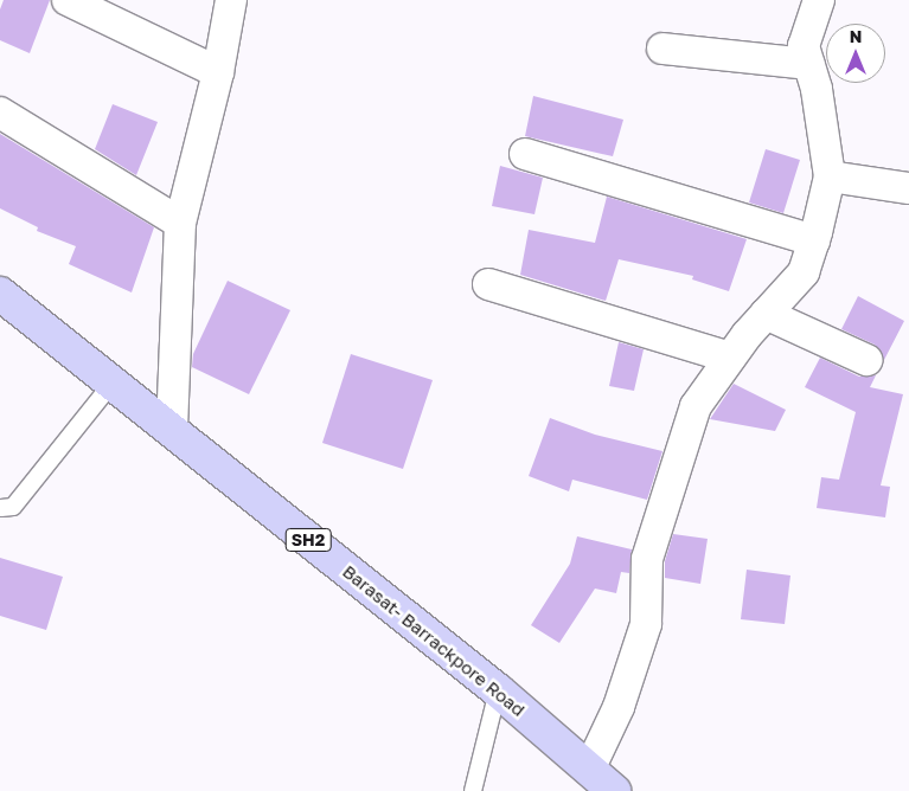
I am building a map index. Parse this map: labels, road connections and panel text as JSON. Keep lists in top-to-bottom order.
{
  "streets": {
    "main road": ["SH2", "Barasat- Barrackpore Road"]
  },
  "north": "top"
}
